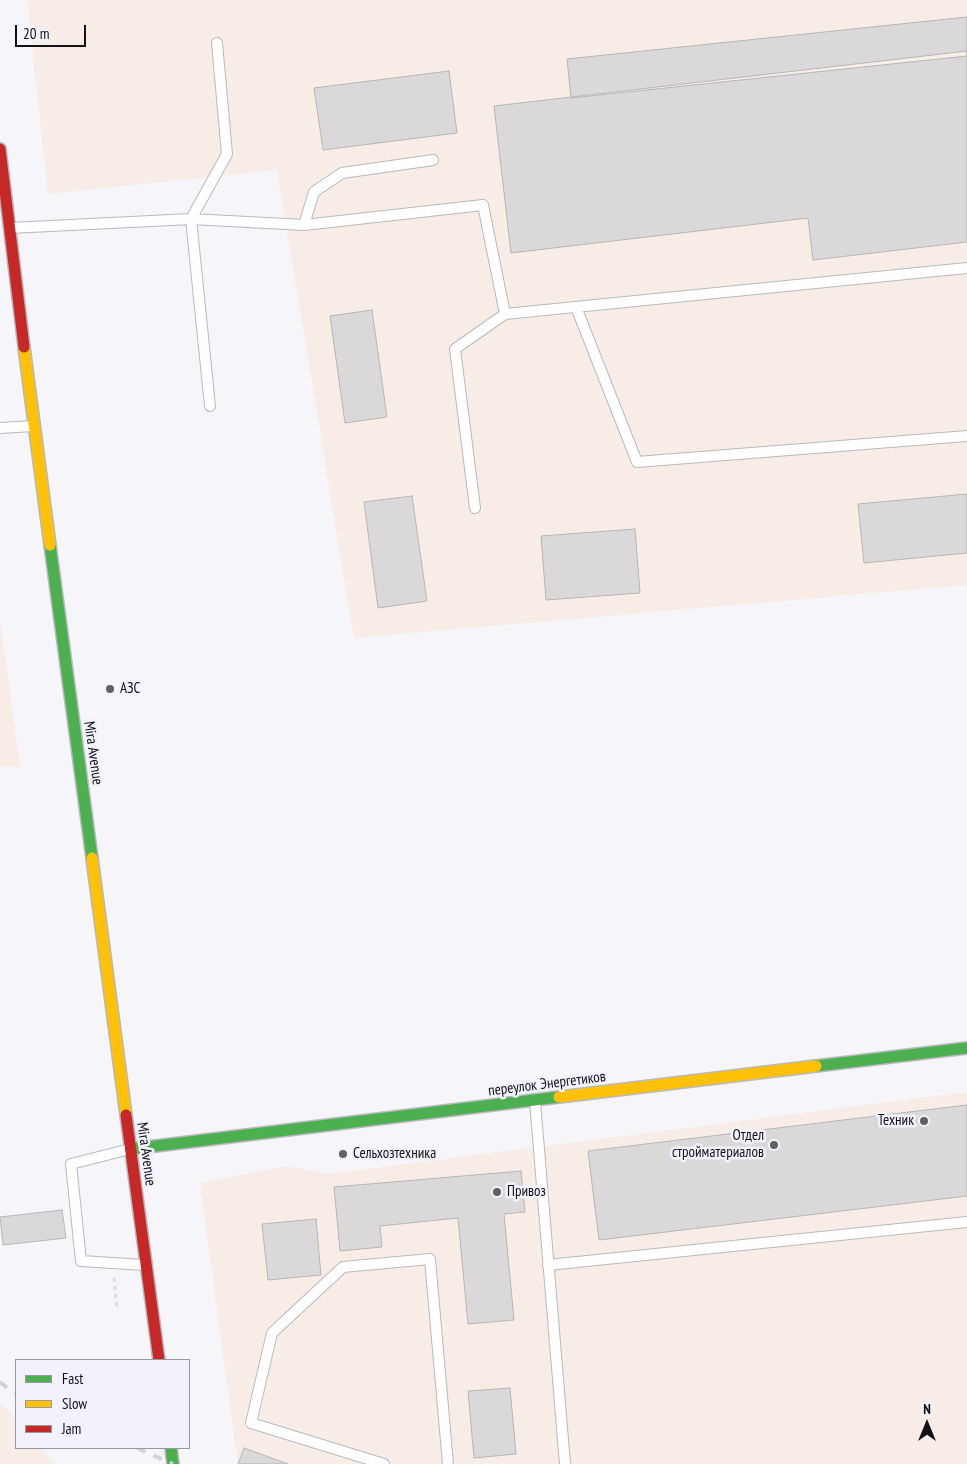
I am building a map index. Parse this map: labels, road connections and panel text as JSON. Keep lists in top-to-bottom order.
{
  "streets": {
    "main road": ["Mira Avenue", "переулок Энергетиков"]
  },
  "crossings": [
    ["Mira Avenue", "переулок Энергетиков"]
  ],
  "places": [
    "АЗС",
    "Техник",
    "Отдел стройматериалов",
    "Сельхозтехника",
    "Привоз"
  ],
  "legend": ["Fast", "Slow", "Jam"],
  "scale_bar": "20 m",
  "north": "top"
}
